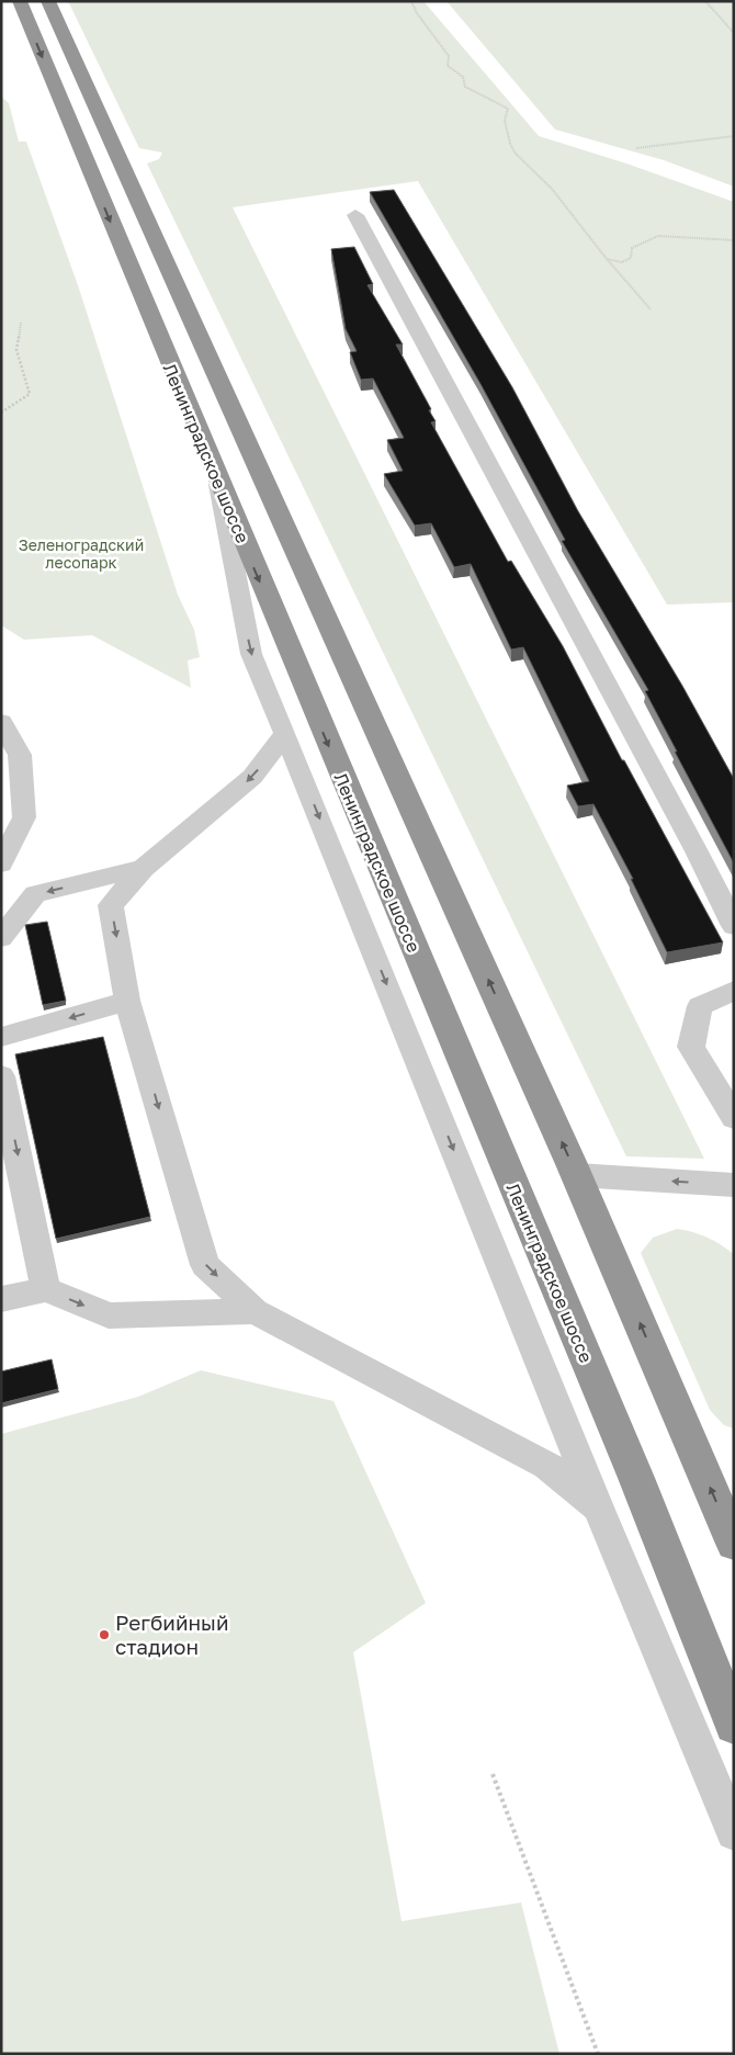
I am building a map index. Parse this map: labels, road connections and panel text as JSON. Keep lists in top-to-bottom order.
{
  "streets": {
    "highway": ["Ленинградское шоссе"]
  },
  "parks": ["Зеленоградский лесопарк"],
  "places": ["Регбийный стадион"]
}
